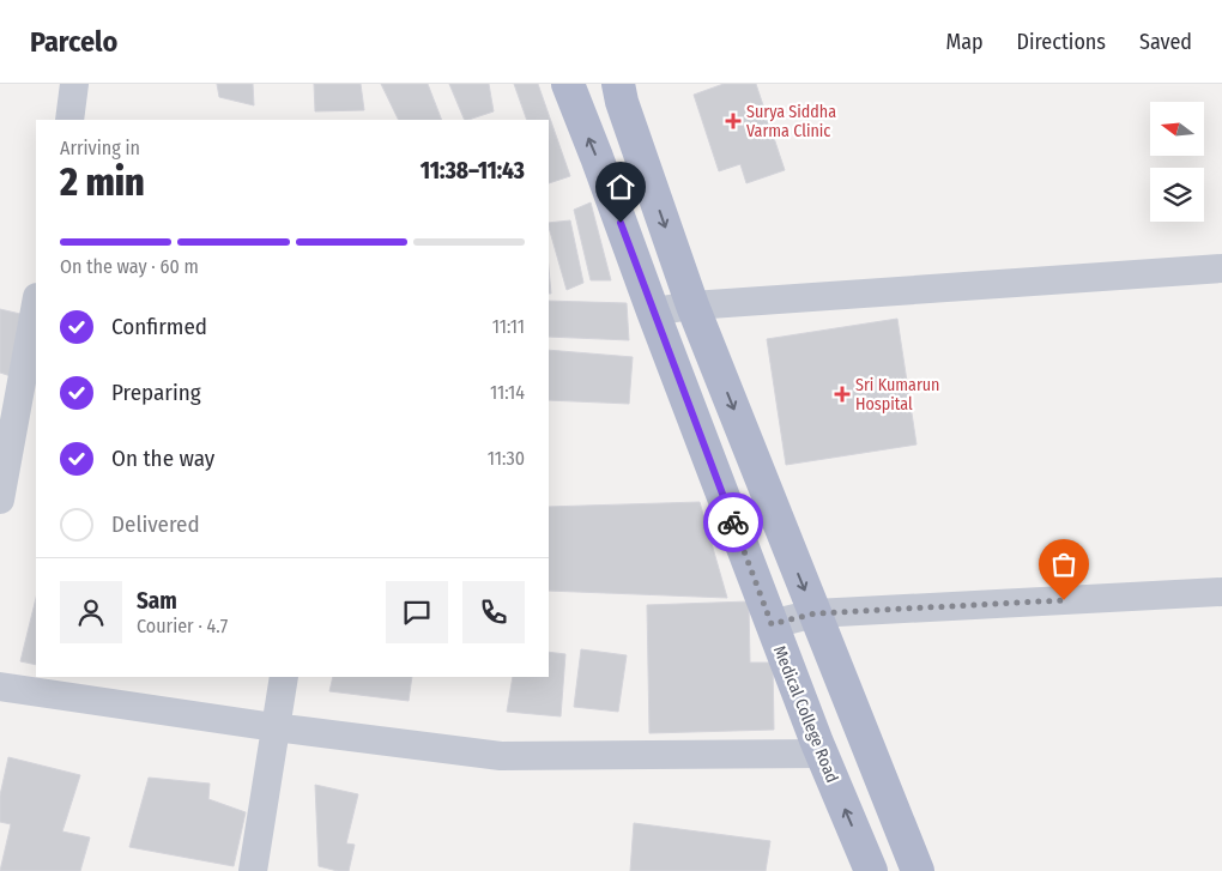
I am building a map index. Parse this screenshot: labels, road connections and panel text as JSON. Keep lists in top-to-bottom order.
{
  "streets": {
    "main road": ["Medical College Road"]
  },
  "places": {
    "health": ["Surya Siddha Varma Clinic", "Sri Kumarun Hospital"]
  },
  "north": "left",
  "page": {
    "header": "Parcelo",
    "nav": ["Map", "Directions", "Saved"],
    "heading": ["2 min", "Arriving in", "11:38–11:43"],
    "panel": ["Sam", "Courier · 4.7"],
    "bar": "On the way · 60 m",
    "list": [
      ["Confirmed", "11:11"],
      ["Preparing", "11:14"],
      ["On the way", "11:30"],
      "Delivered"
    ]
  }
}
